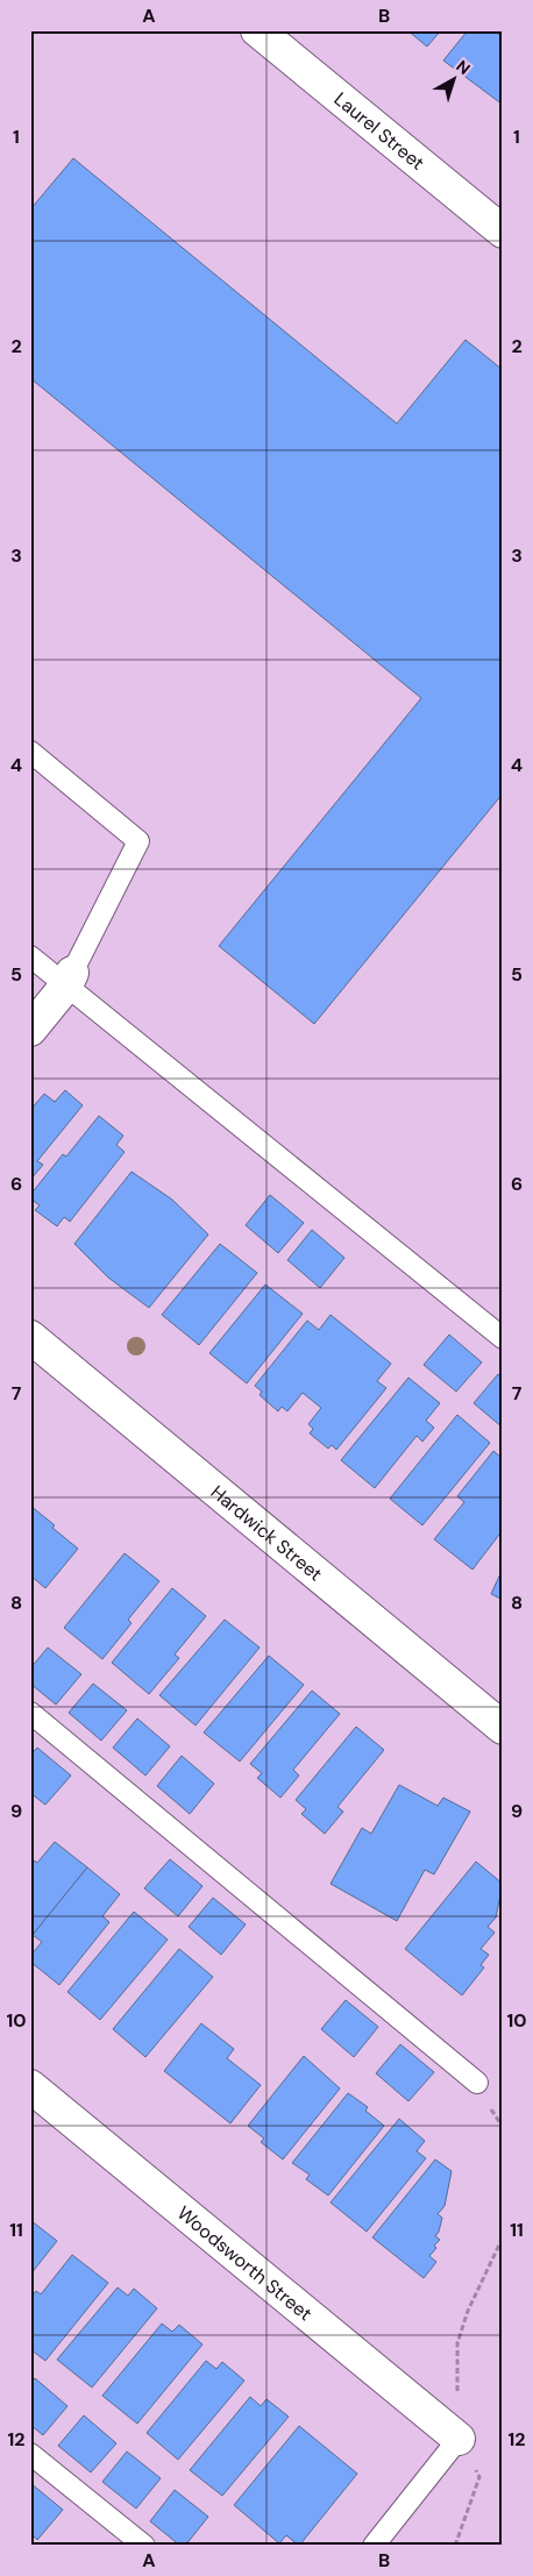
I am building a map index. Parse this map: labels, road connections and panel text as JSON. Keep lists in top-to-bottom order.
{
  "streets": {
    "street": ["Laurel Street", "Hardwick Street", "Woodsworth Street"]
  },
  "north": "top right",
  "grid": {
    "columns": ["A", "B"],
    "rows": [
      "1",
      "2",
      "3",
      "4",
      "5",
      "6",
      "7",
      "8",
      "9",
      "10",
      "11",
      "12"
    ]
  }
}
